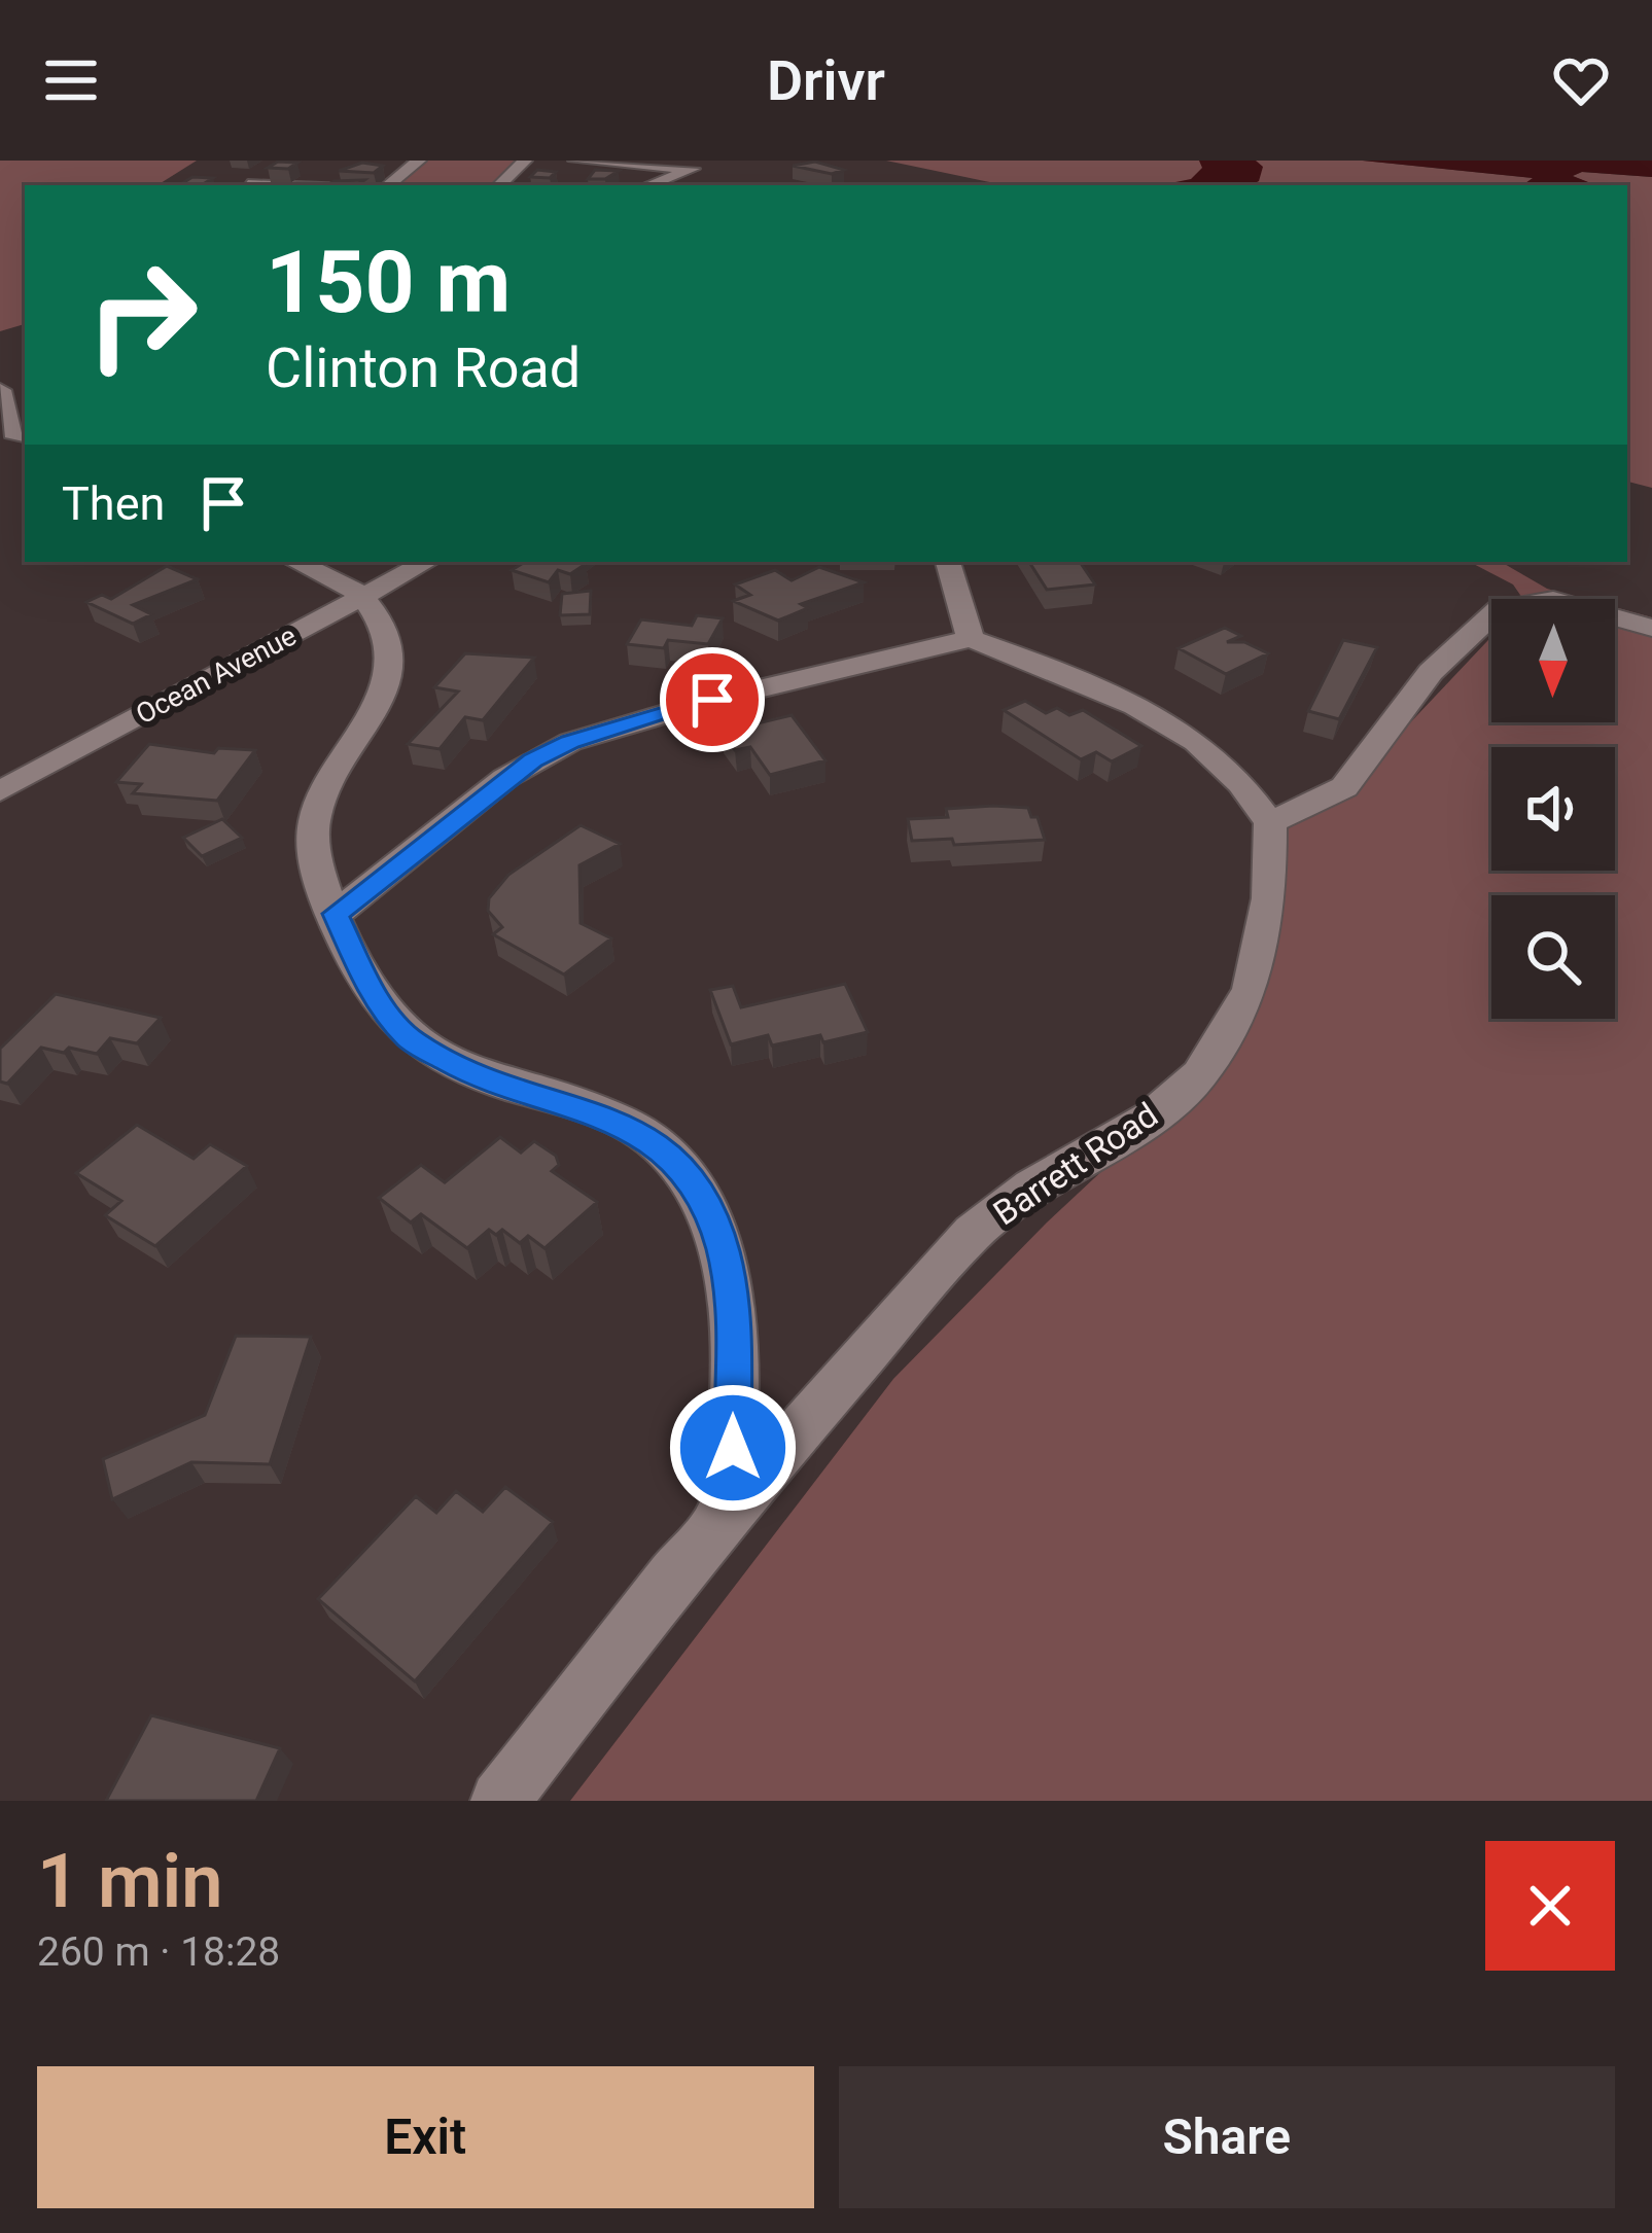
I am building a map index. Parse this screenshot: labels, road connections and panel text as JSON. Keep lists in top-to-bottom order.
{
  "streets": {
    "street": ["Ocean Avenue", "Barrett Road"]
  },
  "north": "bottom",
  "page": {
    "header": "Drivr",
    "turn": ["150 m", "Clinton Road"],
    "then": "Then",
    "heading": ["1 min", "260 m · 18:28"],
    "buttons": ["Exit", "Share"]
  }
}
